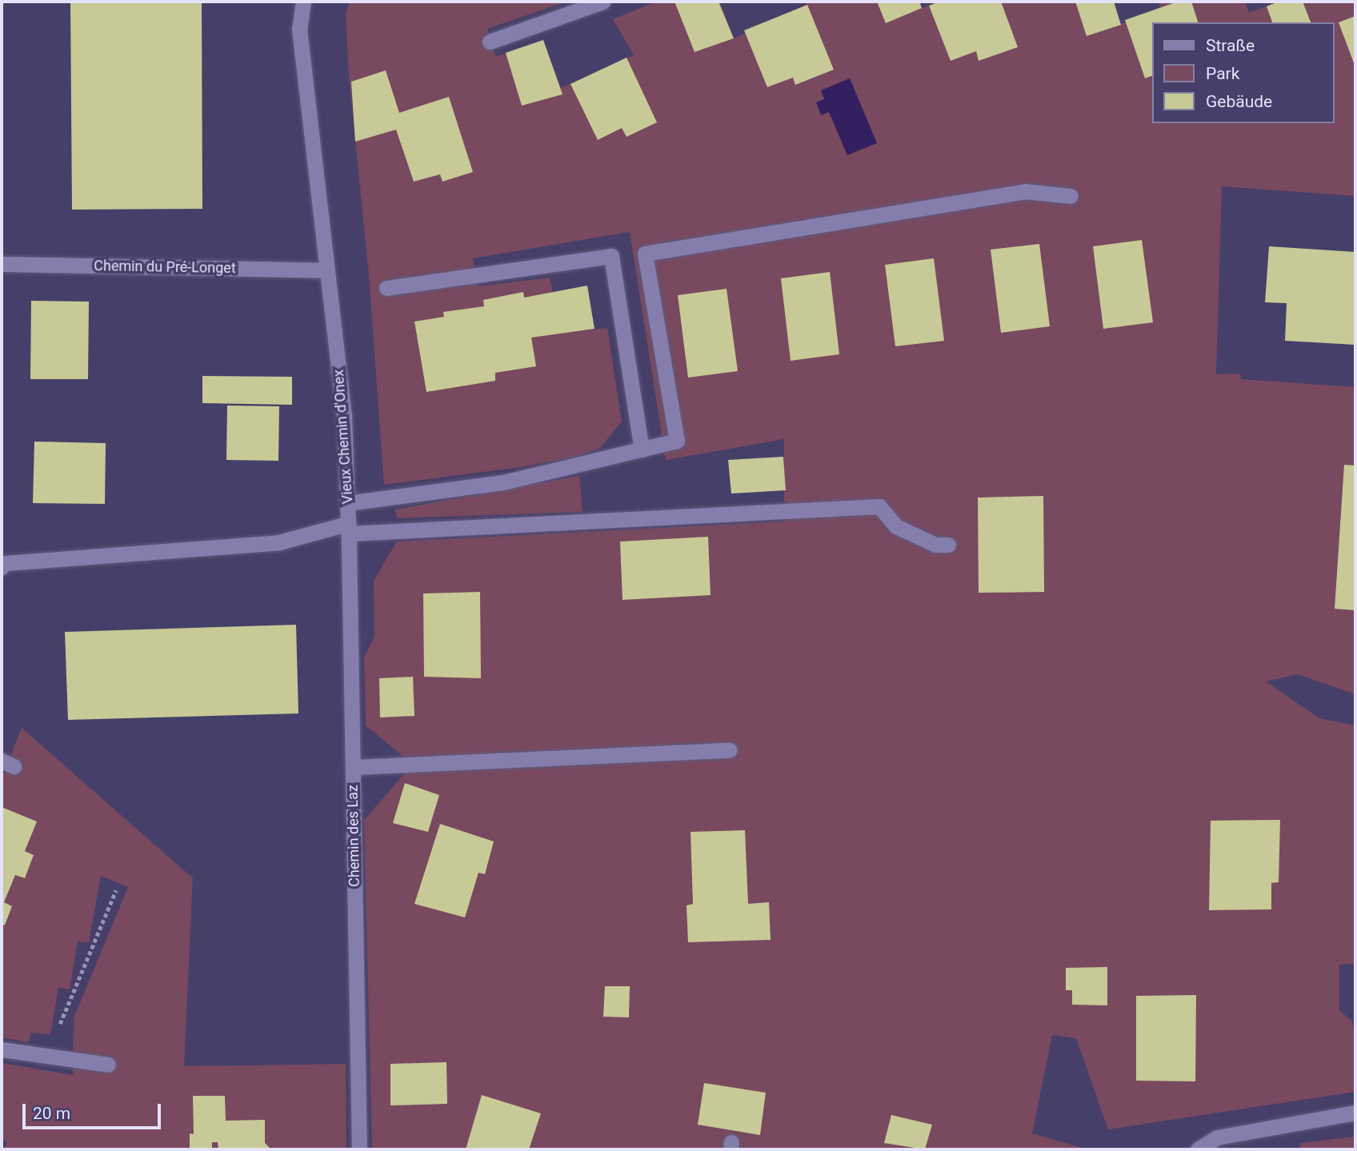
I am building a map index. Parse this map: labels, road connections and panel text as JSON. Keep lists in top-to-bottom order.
{
  "streets": {
    "street": ["Chemin du Pré-Longet", "Vieux Chemin d'Onex", "Chemin des Laz"]
  },
  "crossings": [
    ["Chemin du Pré-Longet", "Vieux Chemin d'Onex"],
    ["Vieux Chemin d'Onex", "Chemin des Laz"]
  ],
  "legend": ["Straße", "Park", "Gebäude"],
  "scale_bar": "20 m"
}
